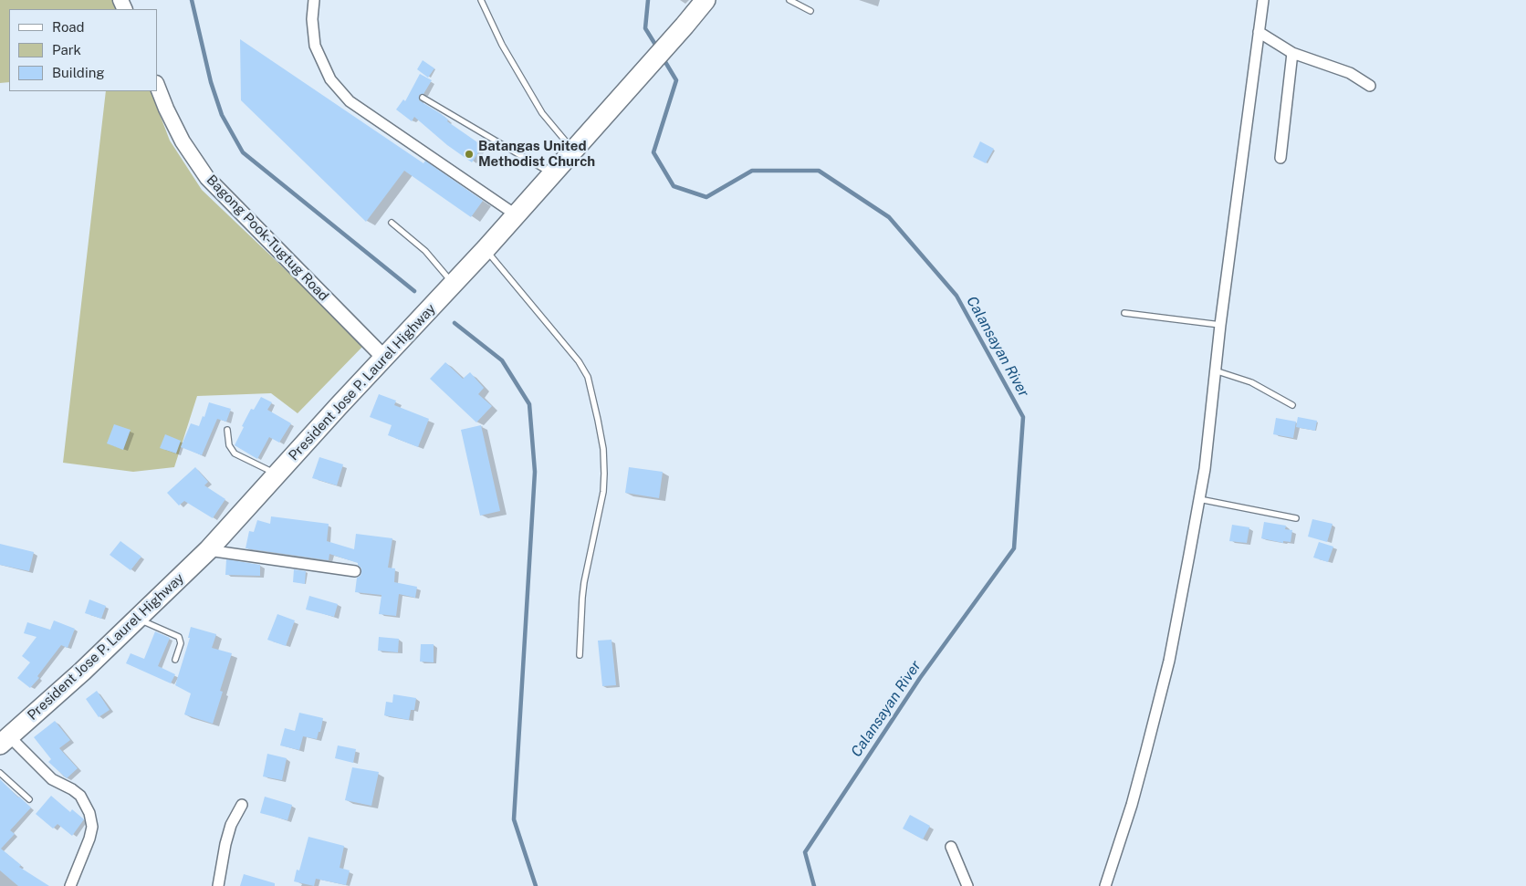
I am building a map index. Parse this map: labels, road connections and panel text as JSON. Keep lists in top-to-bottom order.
{
  "streets": {
    "highway": ["President Jose P. Laurel Highway"],
    "street": ["Bagong Pook-Tugtug Road"]
  },
  "crossings": [
    ["Bagong Pook-Tugtug Road", "President Jose P. Laurel Highway"]
  ],
  "water": ["Calansayan River"],
  "places": ["Batangas United Methodist Church"],
  "legend": ["Road", "Park", "Building"]
}
